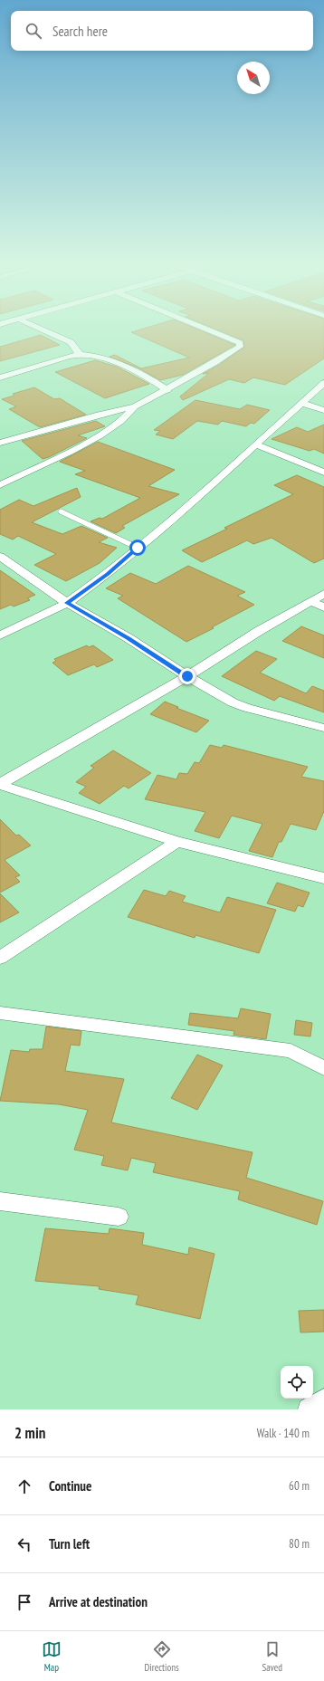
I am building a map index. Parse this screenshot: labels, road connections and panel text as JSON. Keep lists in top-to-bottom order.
{
  "north": "top left",
  "page": {
    "search": "Search here",
    "heading": ["2 min", "Walk · 140 m"],
    "list": [
      ["Continue", "60 m"],
      ["Turn left", "80 m"],
      "Arrive at destination"
    ],
    "nav": ["Map", "Directions", "Saved"]
  }
}
